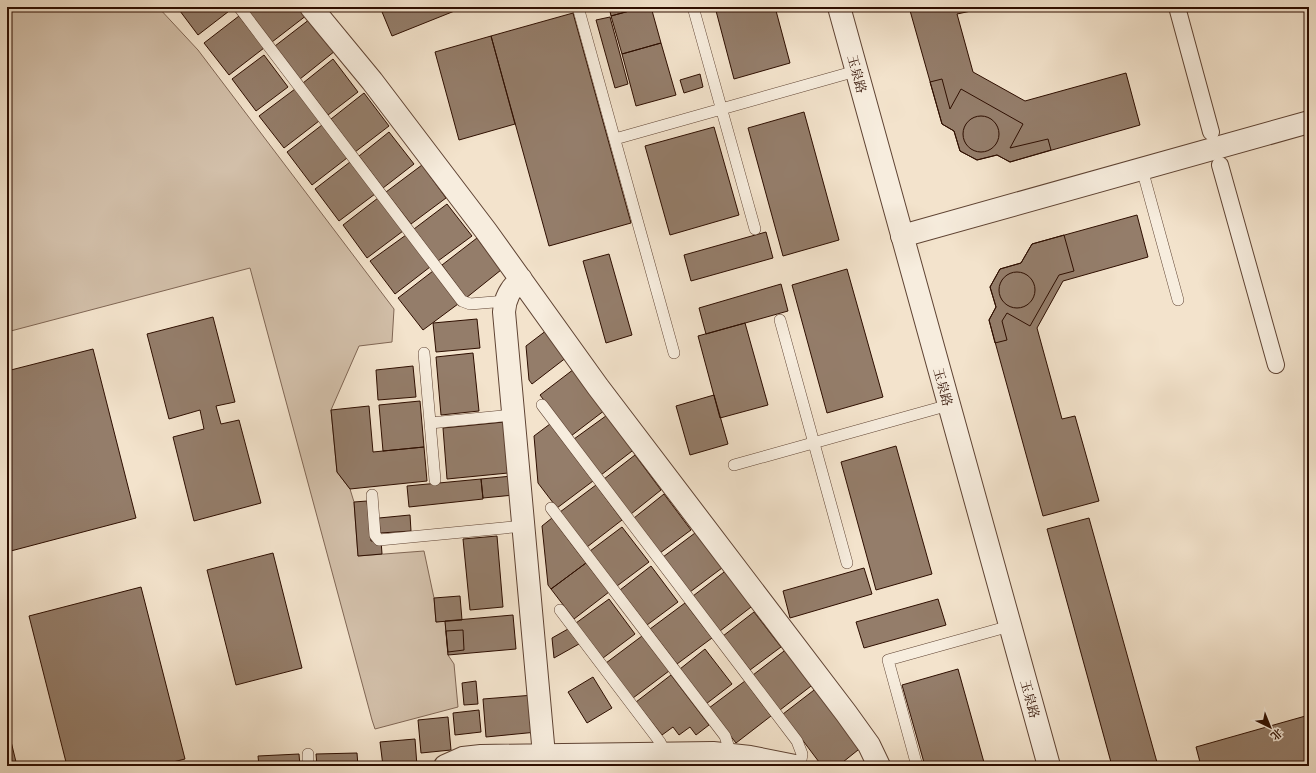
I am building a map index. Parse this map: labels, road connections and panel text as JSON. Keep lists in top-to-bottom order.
{
  "streets": {
    "street": ["玉泉路"]
  },
  "north": "bottom right"
}
